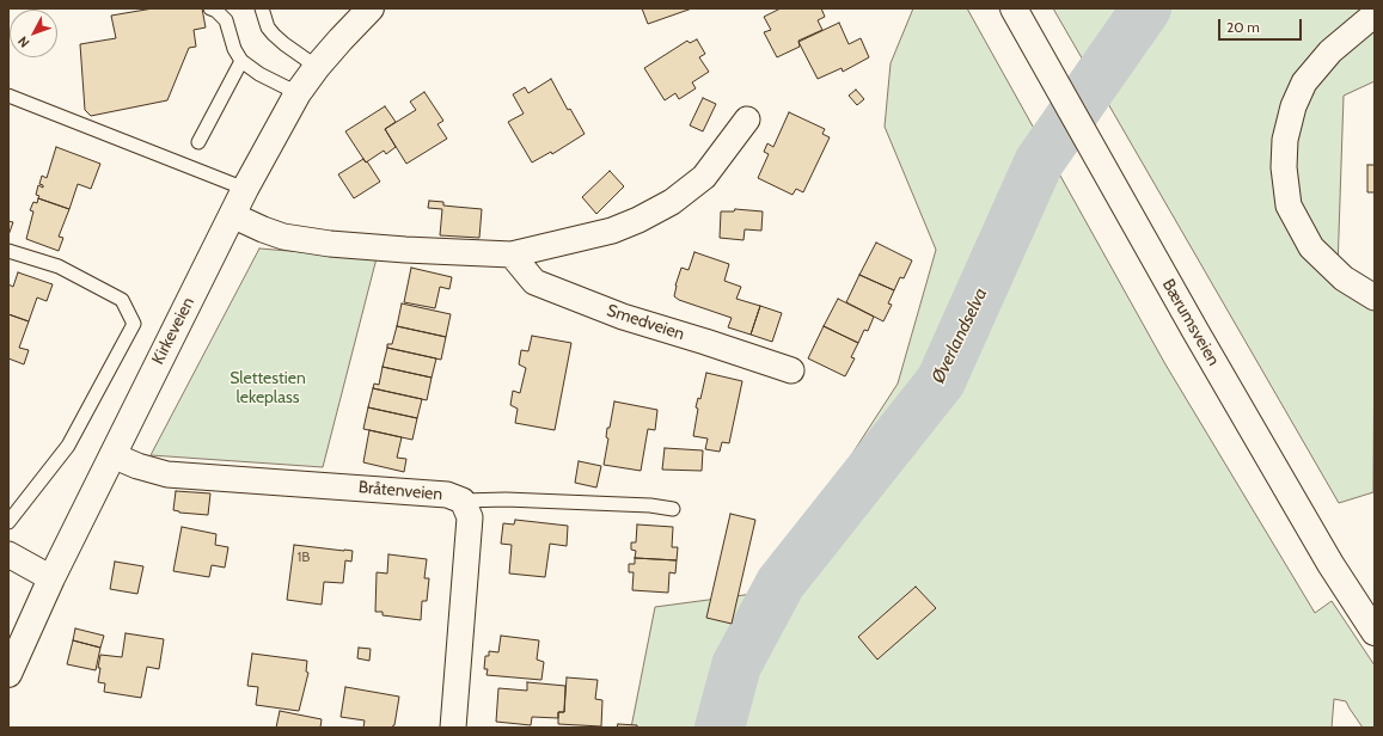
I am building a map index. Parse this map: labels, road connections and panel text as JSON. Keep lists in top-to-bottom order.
{
  "streets": {
    "main road": ["Bærumsveien", "Kirkeveien"],
    "street": ["Smedveien", "Bråtenveien"]
  },
  "crossings": [
    ["Kirkeveien", "Bråtenveien"]
  ],
  "water": ["Øverlandselva"],
  "parks": ["Slettestien lekeplass"],
  "house_numbers": ["1B"],
  "scale_bar": "20 m",
  "north": "bottom left"
}
